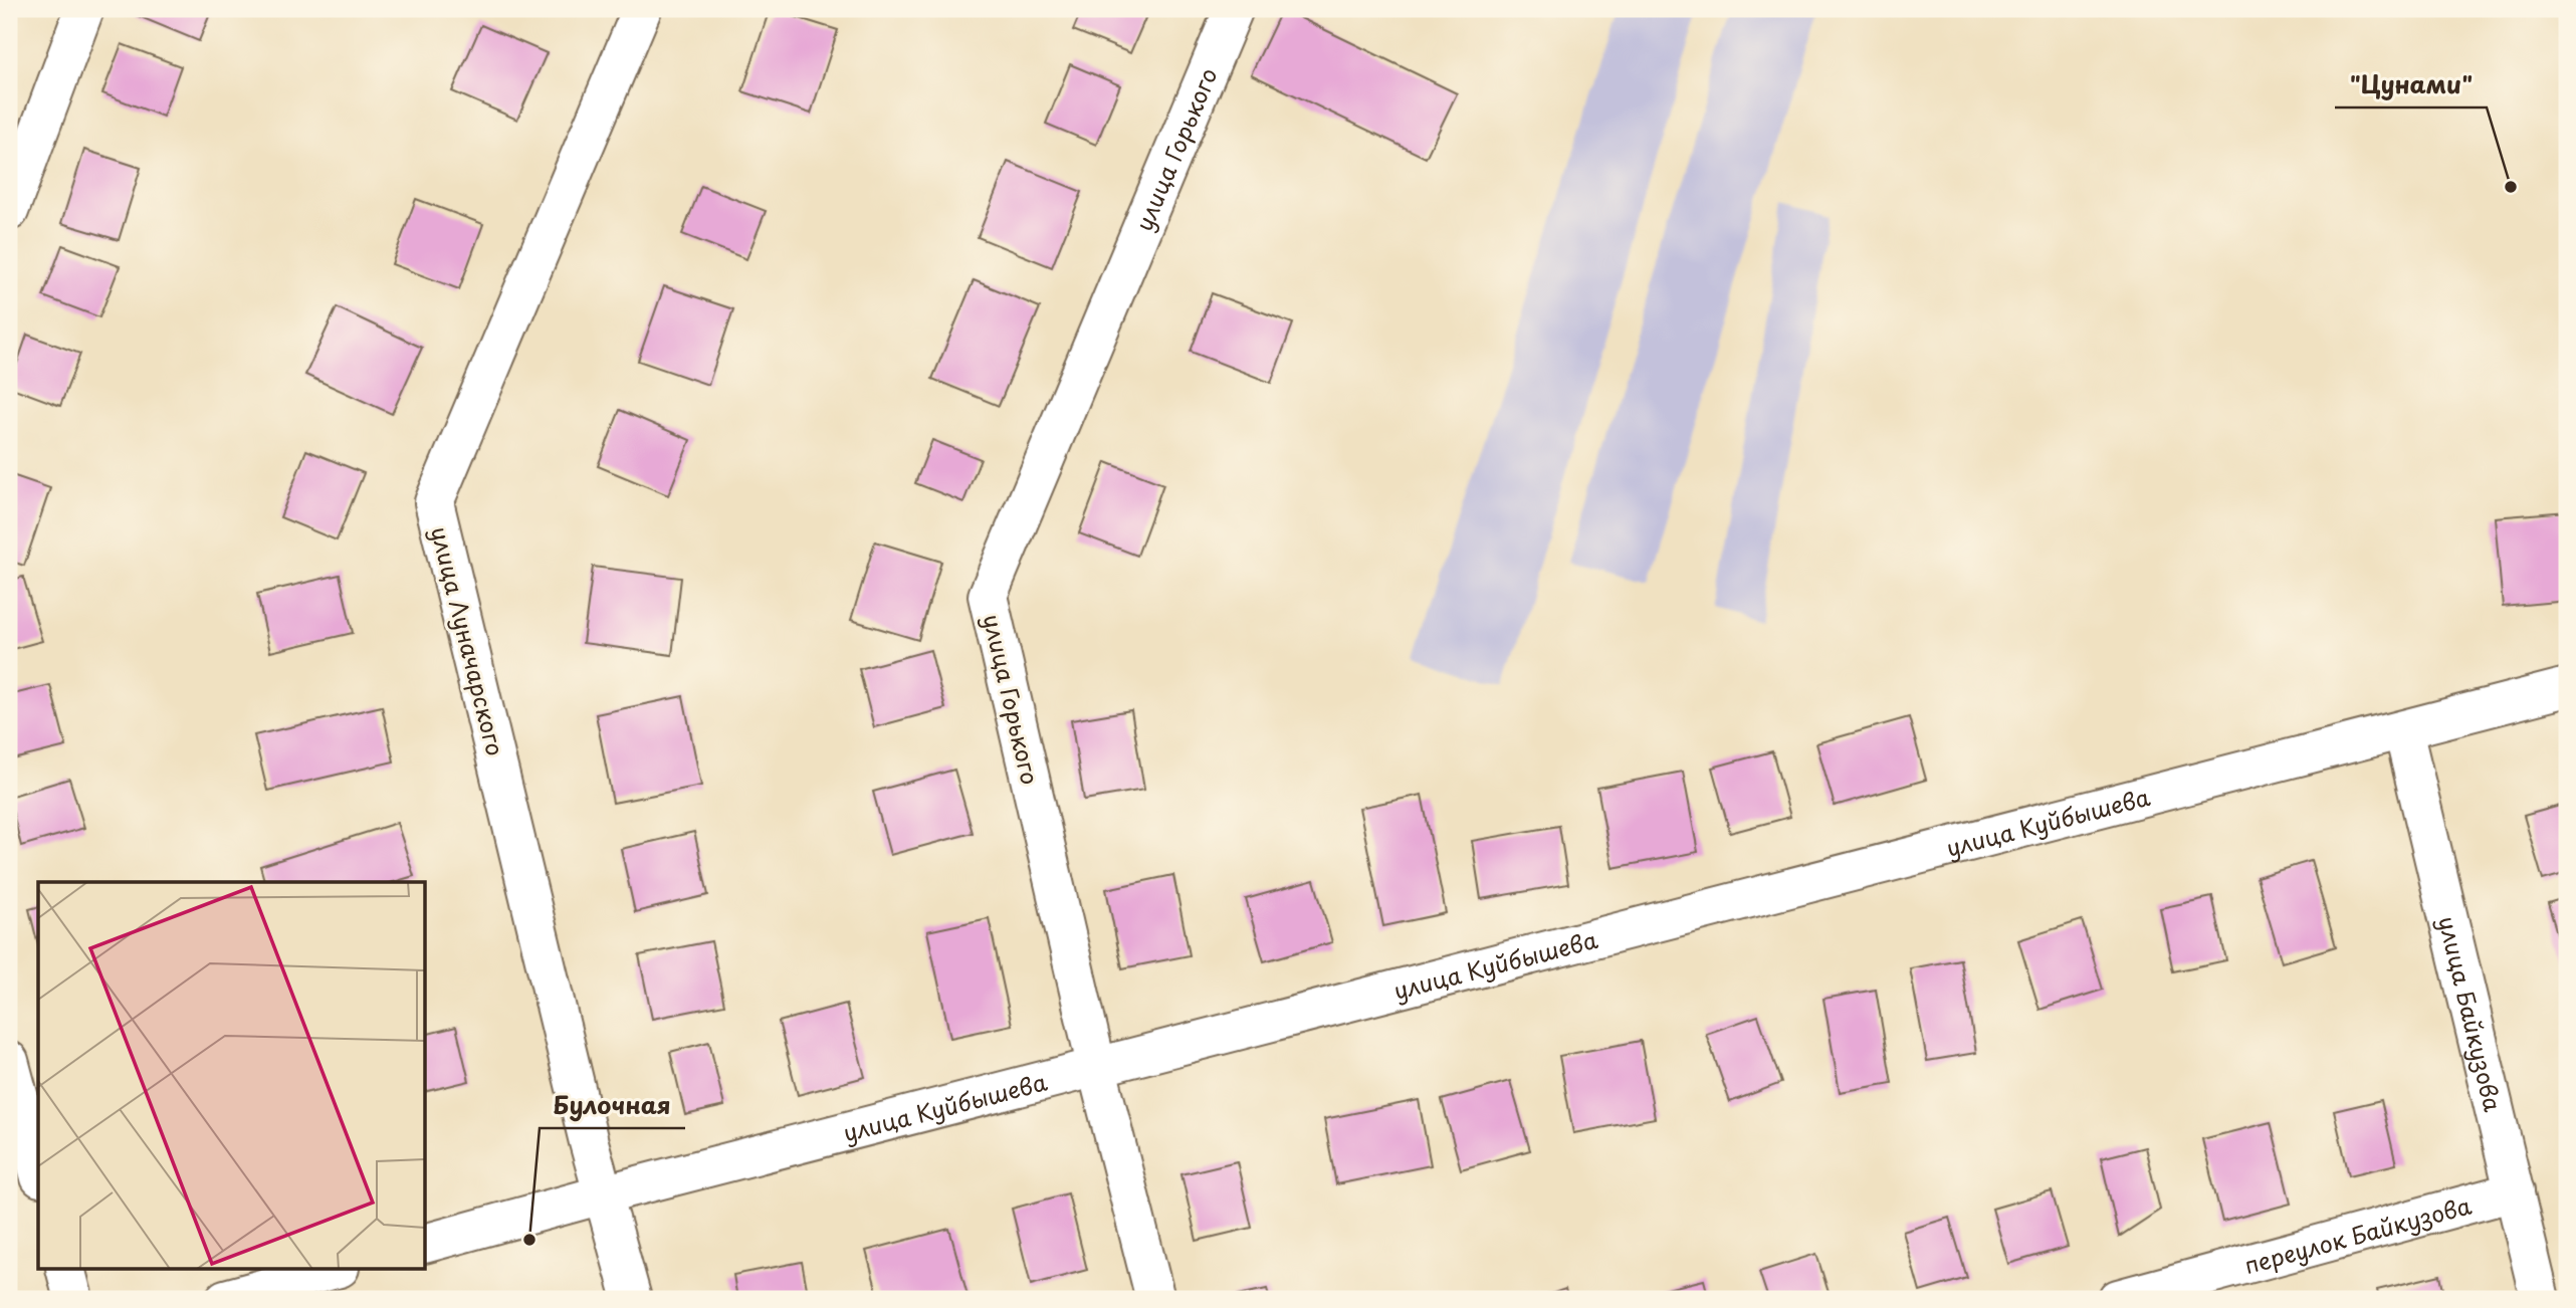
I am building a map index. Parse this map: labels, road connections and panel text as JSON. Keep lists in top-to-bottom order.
{
  "streets": {
    "street": [
      "улица Горького",
      "улица Луначарского",
      "улица Куйбышева",
      "улица Байкузова",
      "переулок Байкузова"
    ]
  },
  "crossings": [
    ["улица Горького", "улица Куйбышева"],
    ["улица Луначарского", "улица Куйбышева"],
    ["улица Куйбышева", "улица Байкузова"],
    ["улица Байкузова", "переулок Байкузова"]
  ],
  "places": ["\"Цунами\"", "Булочная"]
}
